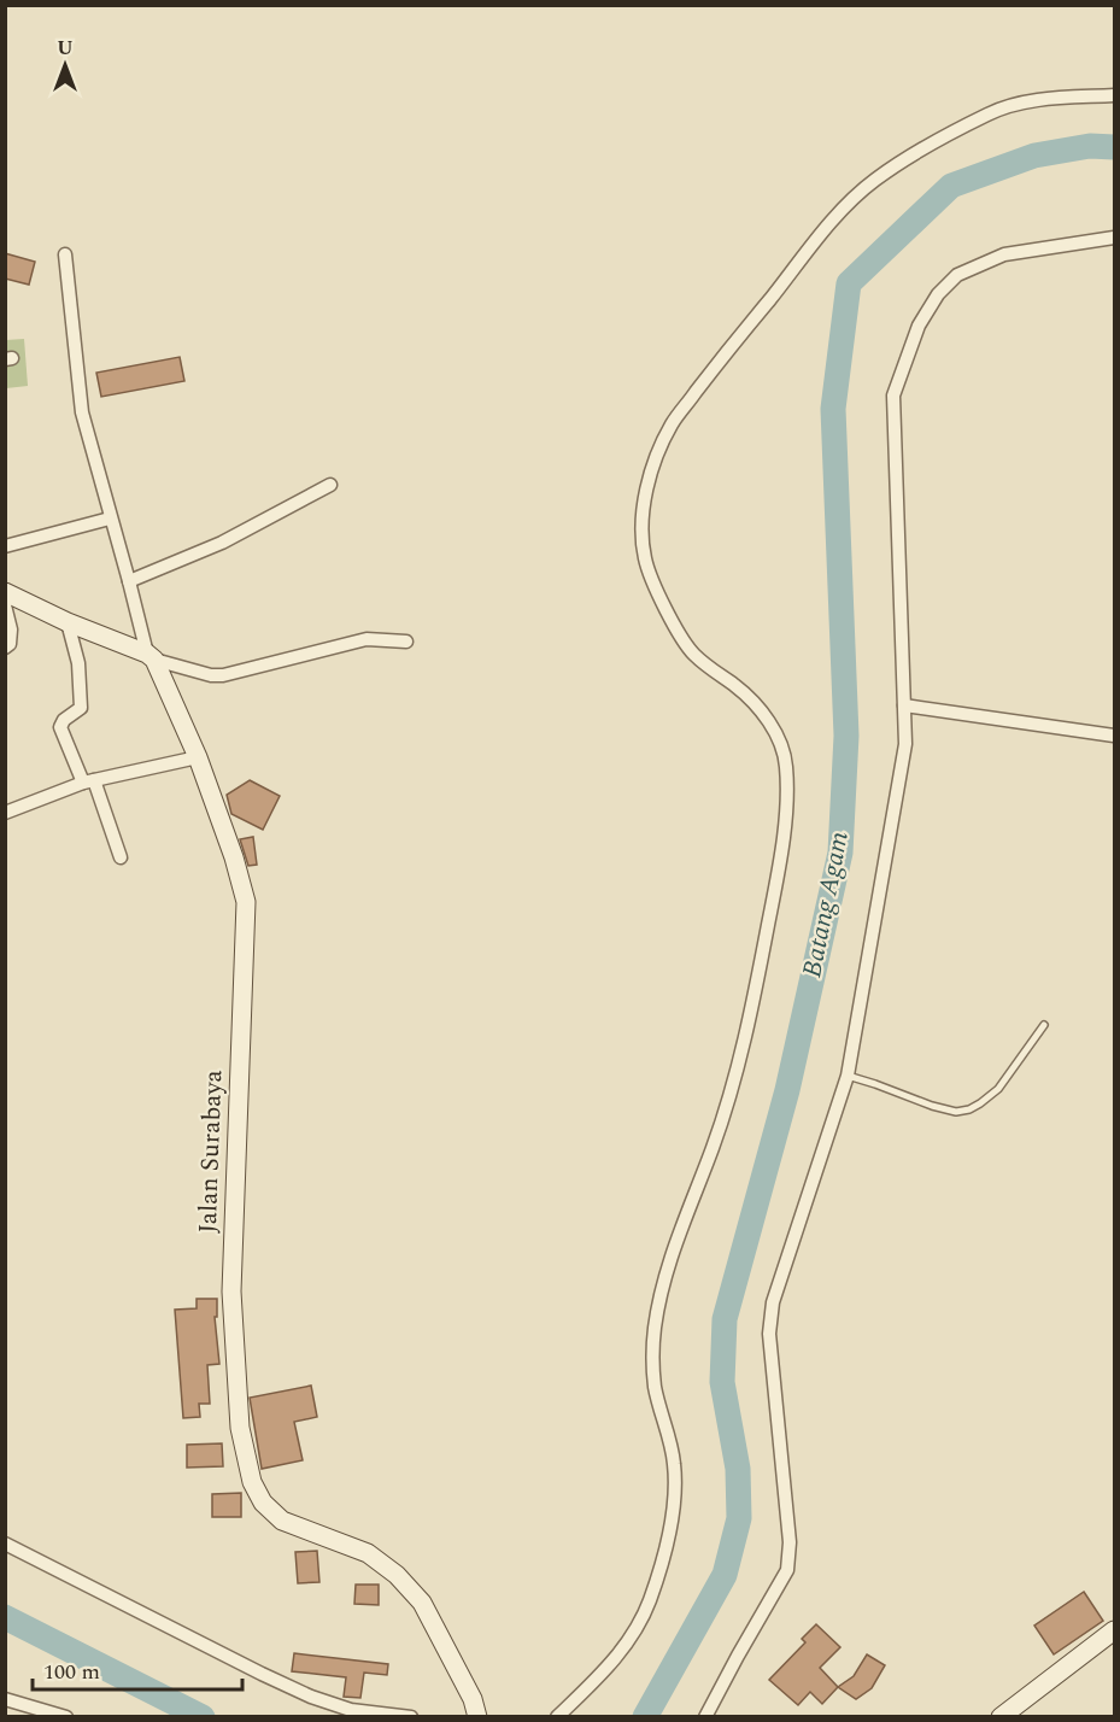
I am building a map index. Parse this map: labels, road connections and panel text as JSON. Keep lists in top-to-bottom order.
{
  "streets": {
    "street": ["Jalan Surabaya"]
  },
  "water": ["Batang Agam"],
  "scale_bar": "100 m",
  "north": "top"
}
